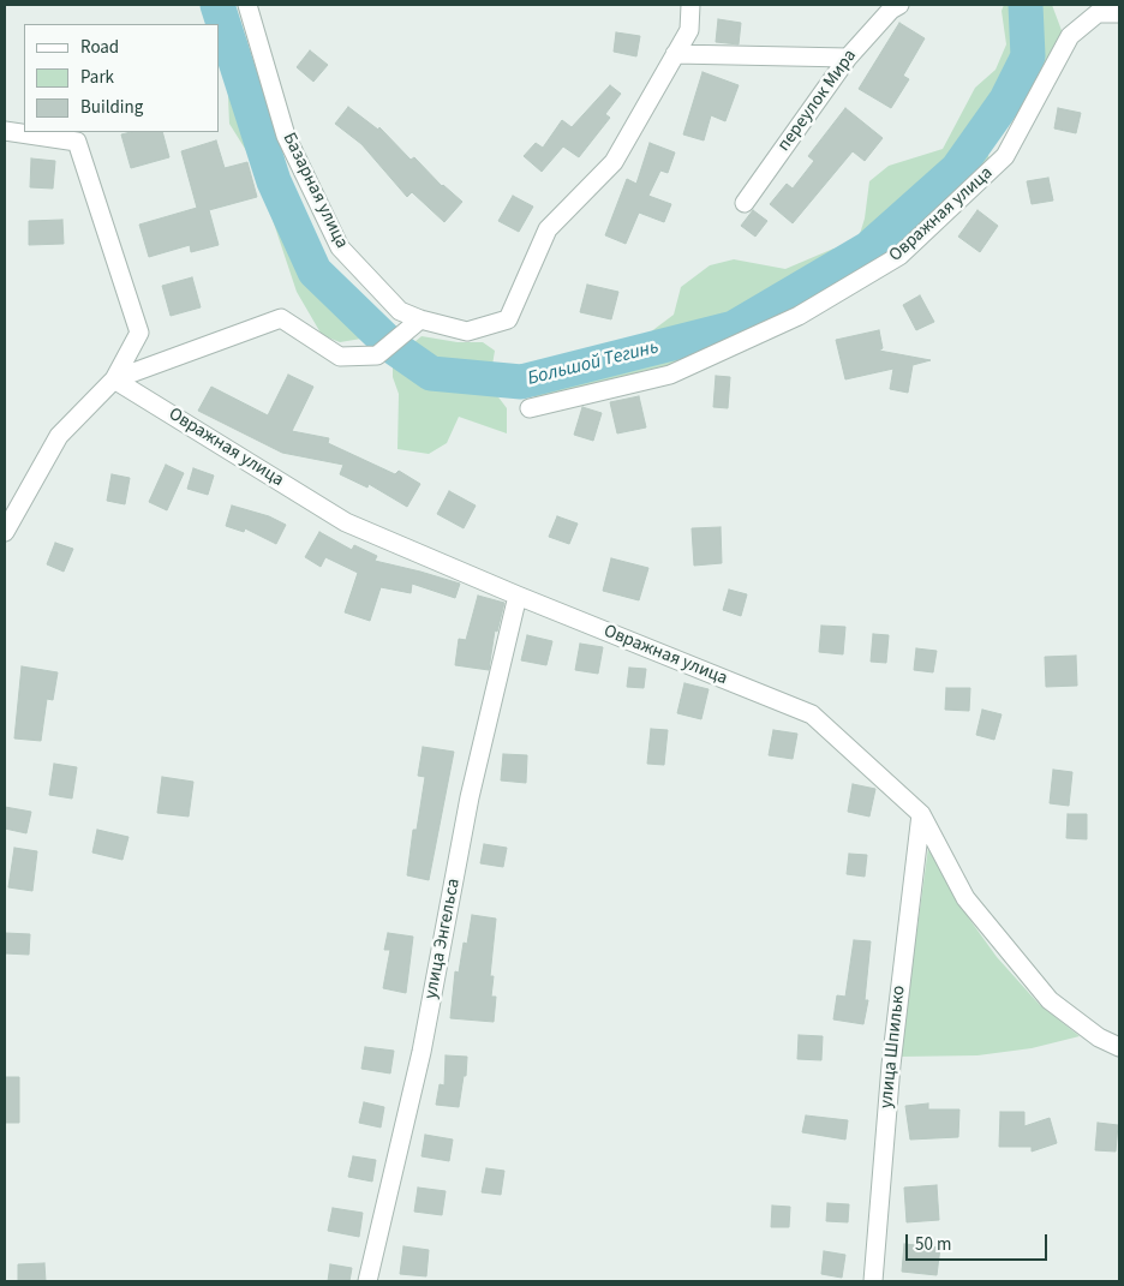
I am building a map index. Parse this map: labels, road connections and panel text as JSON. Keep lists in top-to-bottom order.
{
  "streets": {
    "street": [
      "переулок Мира",
      "Базарная улица",
      "Овражная улица",
      "улица Энгельса",
      "улица Шпилько"
    ]
  },
  "crossings": [
    ["Овражная улица", "улица Энгельса"],
    ["Овражная улица", "улица Шпилько"]
  ],
  "water": ["Большой Тегинь"],
  "legend": ["Road", "Park", "Building"],
  "scale_bar": "50 m"
}
